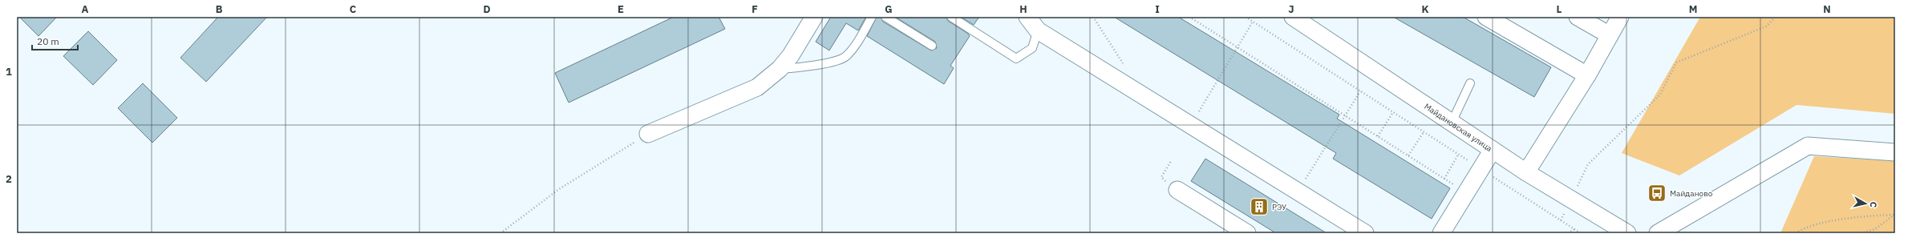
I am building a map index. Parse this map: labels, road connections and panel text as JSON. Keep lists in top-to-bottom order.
{
  "streets": {
    "street": ["Майдановская улица"]
  },
  "places": {
    "bus stop": ["Майданово"],
    "building": ["РЭУ"]
  },
  "scale_bar": "20 m",
  "north": "right",
  "grid": {
    "columns": [
      "A",
      "B",
      "C",
      "D",
      "E",
      "F",
      "G",
      "H",
      "I",
      "J",
      "K",
      "L",
      "M",
      "N"
    ],
    "rows": ["1", "2"]
  }
}
